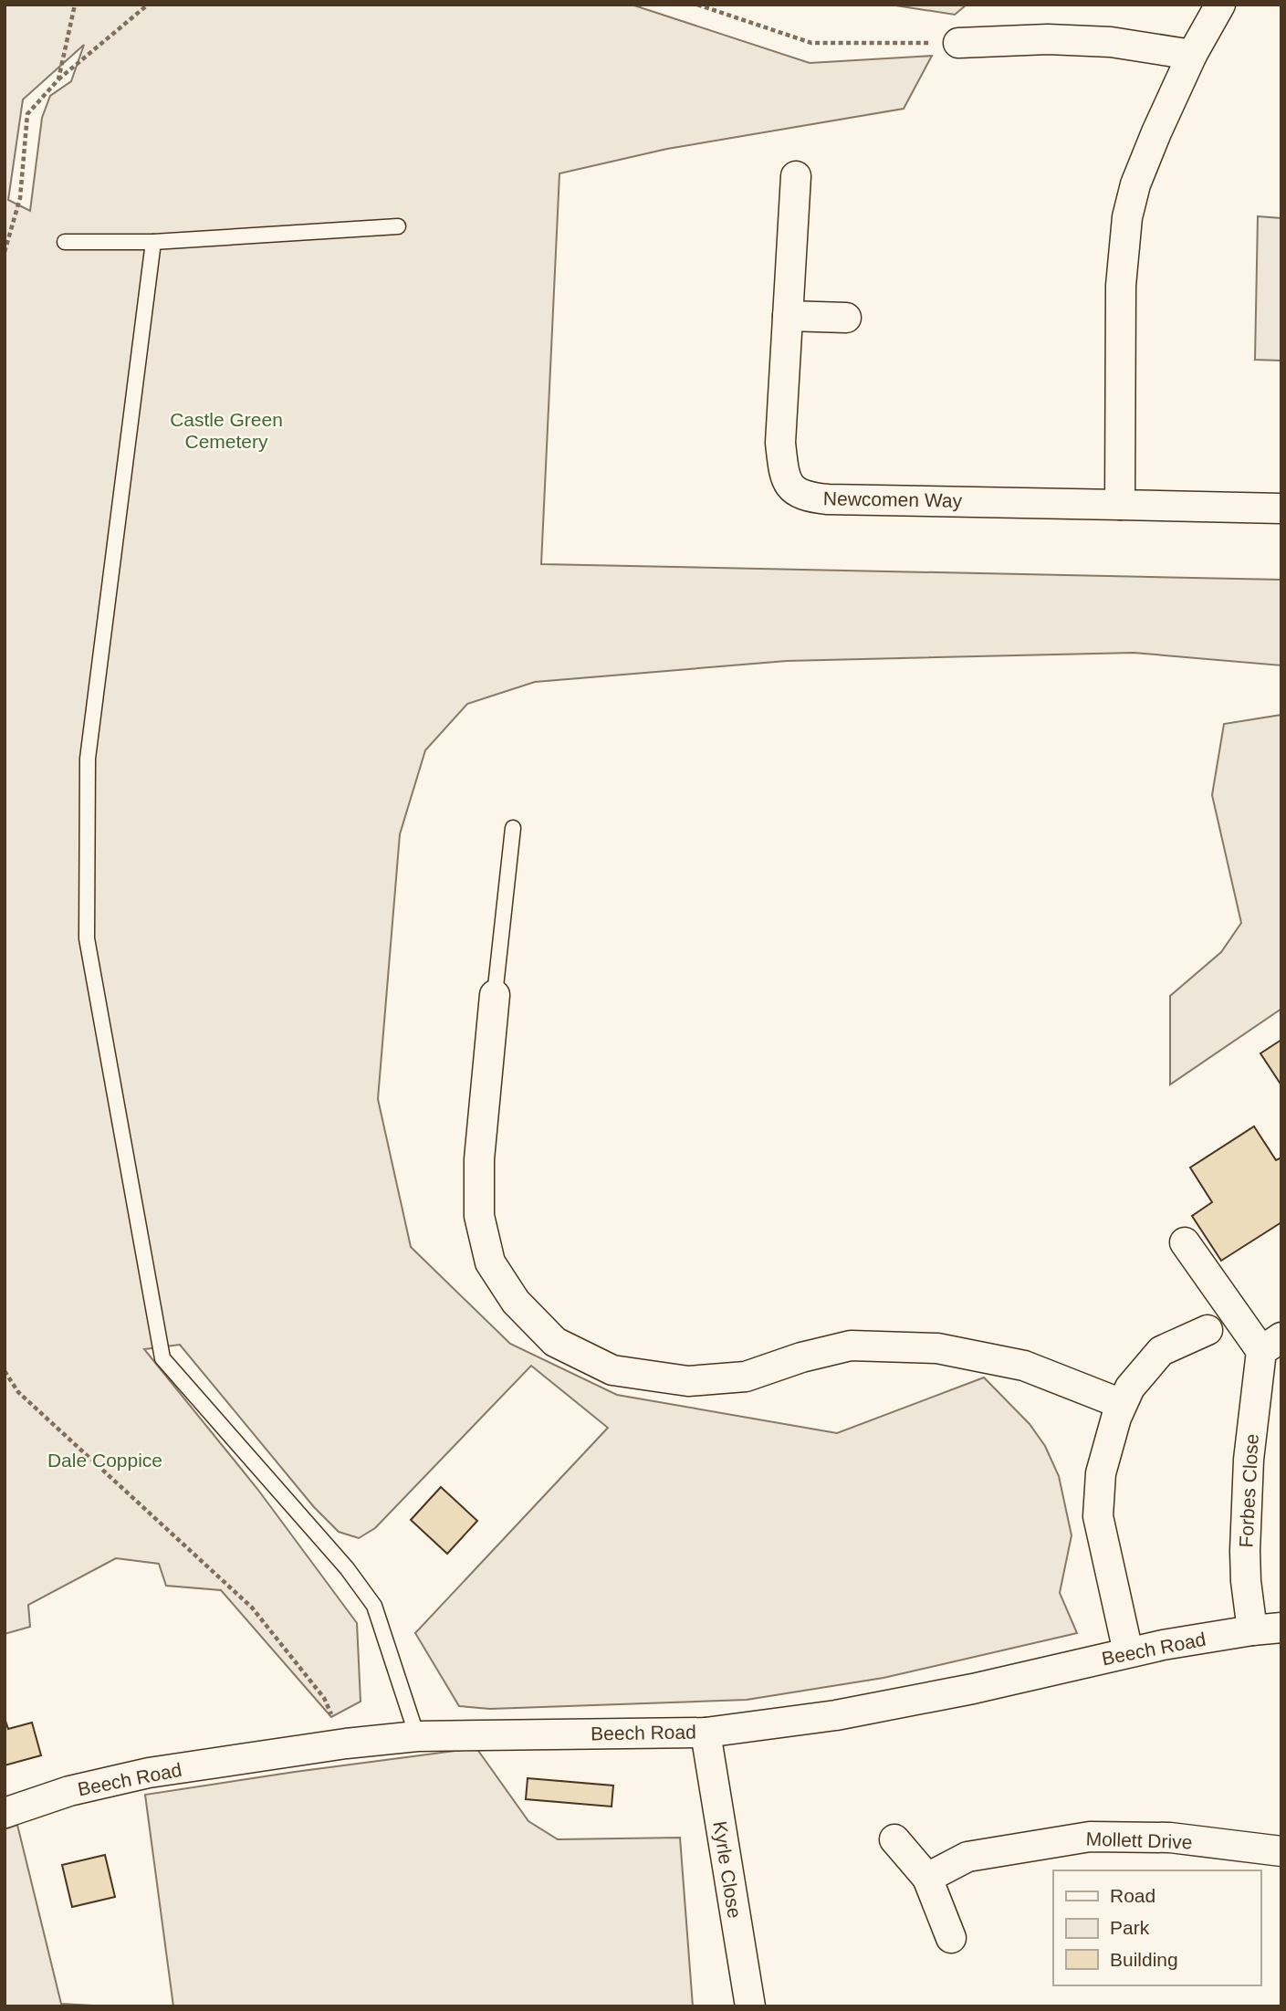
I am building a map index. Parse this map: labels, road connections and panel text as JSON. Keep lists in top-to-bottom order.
{
  "streets": {
    "street": [
      "Newcomen Way",
      "Forbes Close",
      "Beech Road",
      "Mollett Drive",
      "Kyrle Close"
    ]
  },
  "crossings": [
    ["Forbes Close", "Beech Road"],
    ["Beech Road", "Kyrle Close"]
  ],
  "parks": ["Castle Green Cemetery", "Dale Coppice"],
  "legend": ["Road", "Park", "Building"]
}
